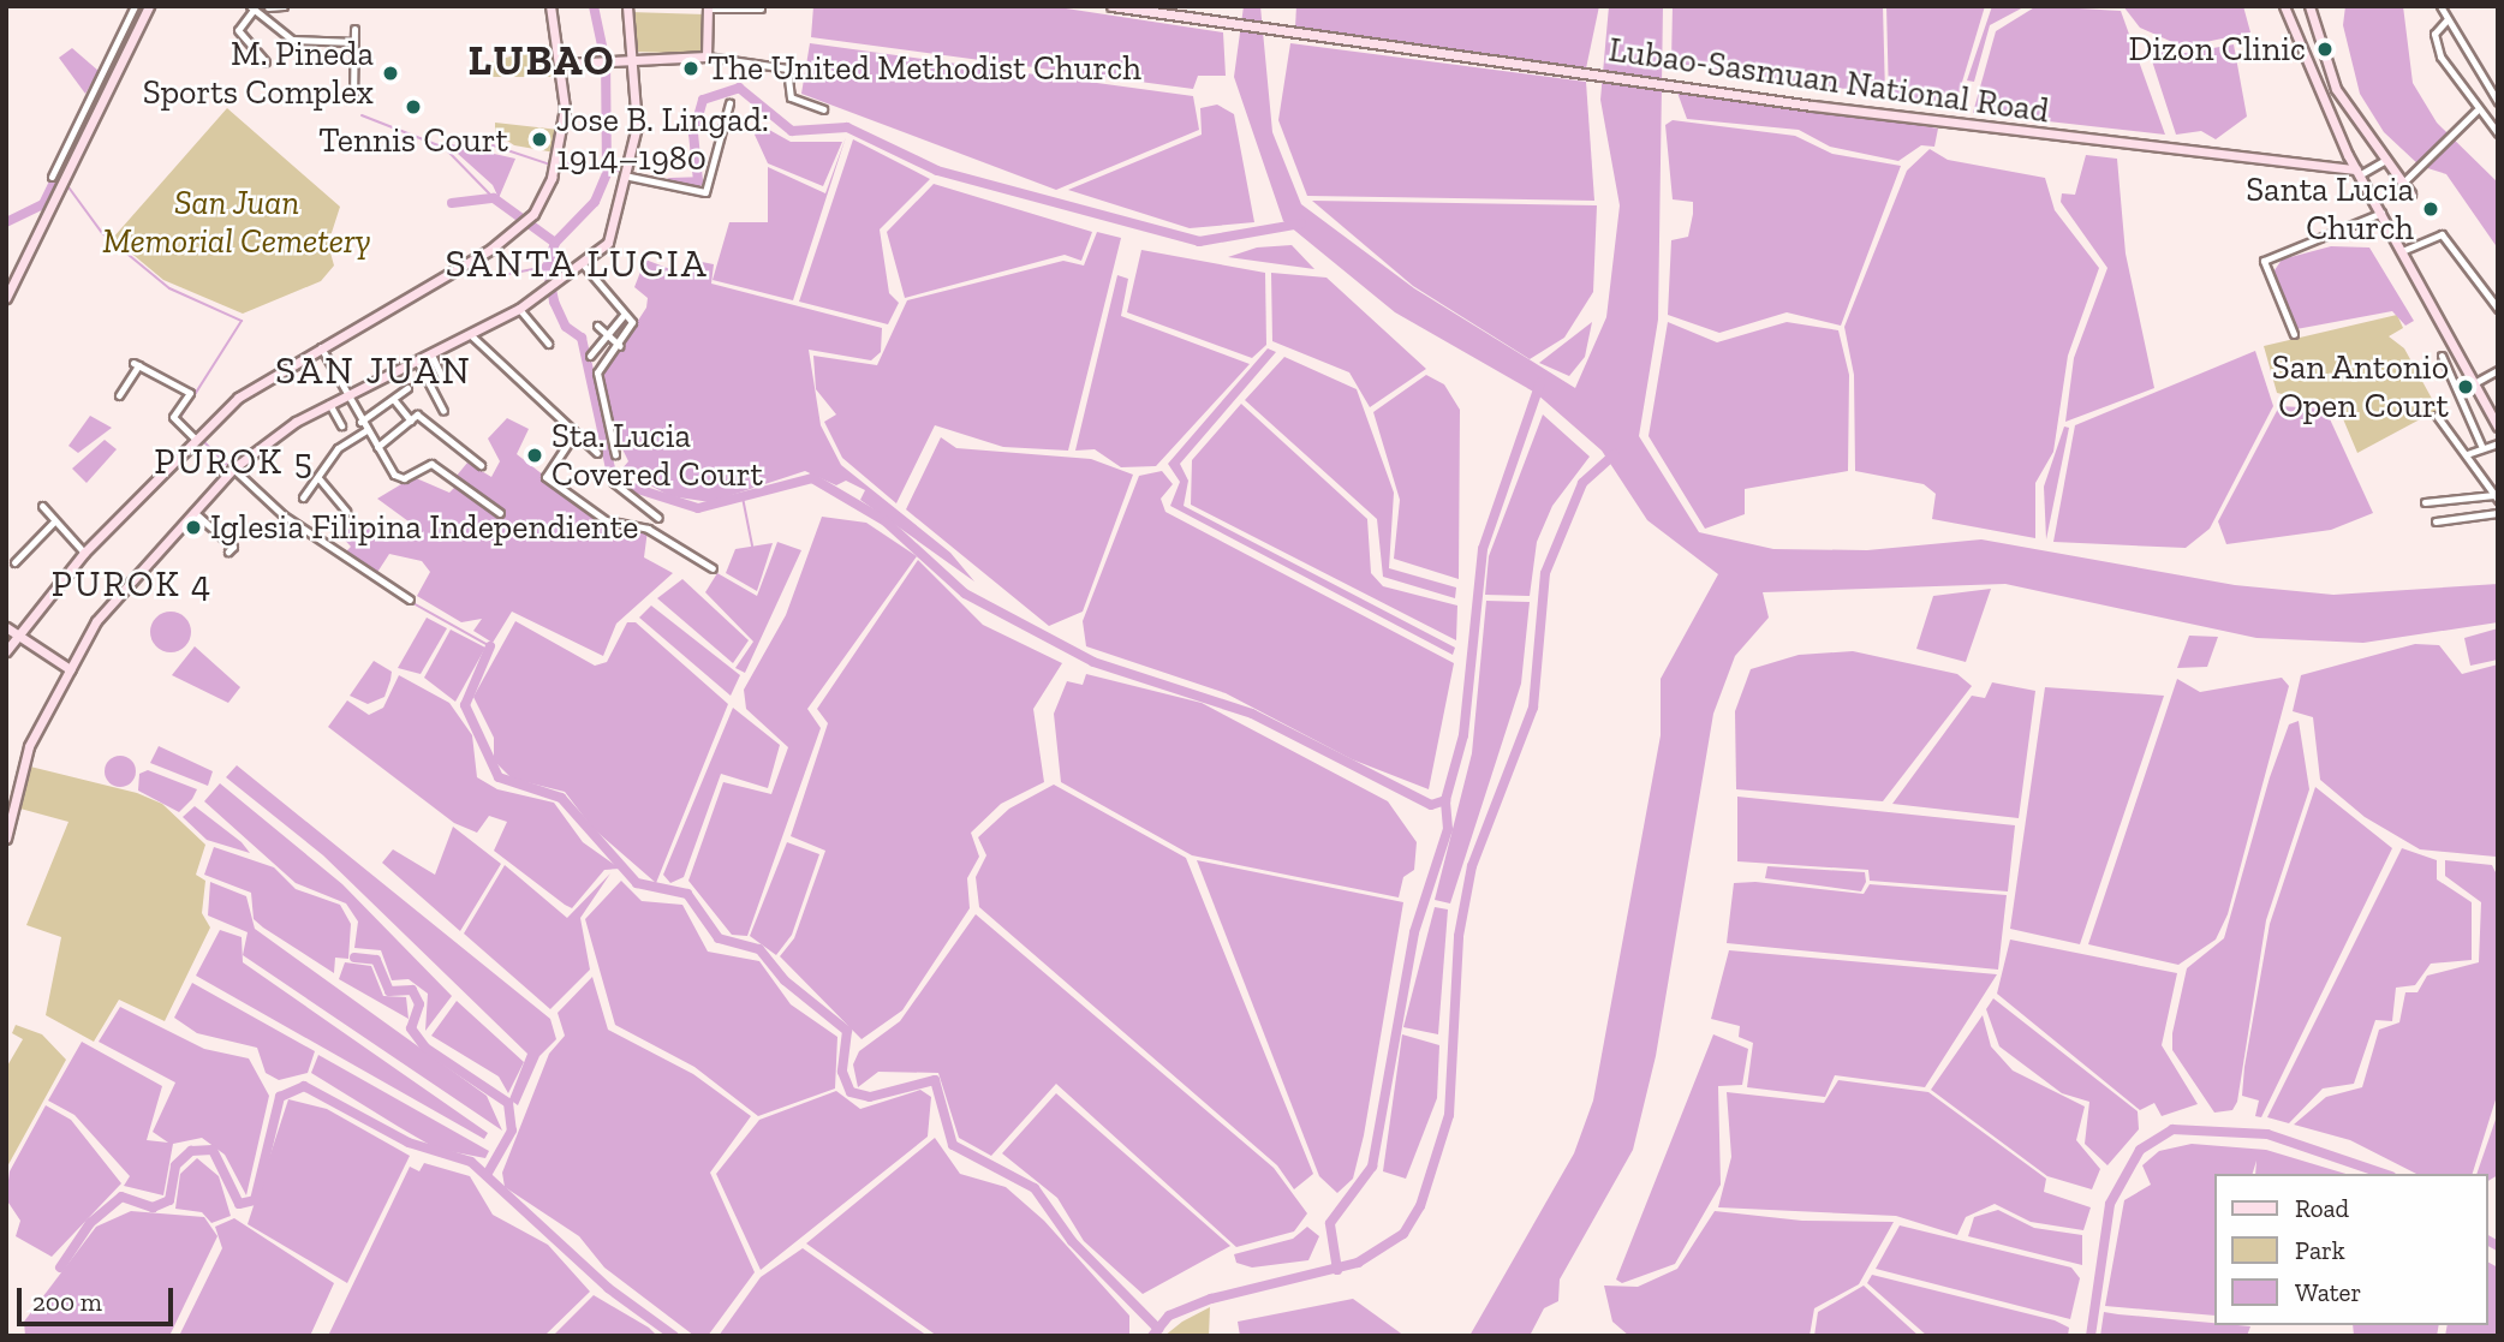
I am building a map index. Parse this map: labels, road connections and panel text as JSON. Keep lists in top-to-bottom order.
{
  "streets": {
    "main road": ["Lubao-Sasmuan National Road"]
  },
  "districts": [
    "LUBAO",
    "SANTA LUCIA",
    "SAN JUAN",
    "PUROK 5",
    "PUROK 4"
  ],
  "parks": ["San Juan Memorial Cemetery"],
  "places": [
    "Dizon Clinic",
    "The United Methodist Church",
    "M. Pineda Sports Complex",
    "Tennis Court",
    "Jose B. Lingad: 1914–1980",
    "Santa Lucia Church",
    "San Antonio Open Court",
    "Sta. Lucia Covered Court",
    "Iglesia Filipina Independiente"
  ],
  "legend": ["Road", "Park", "Water"],
  "scale_bar": "200 m"
}
